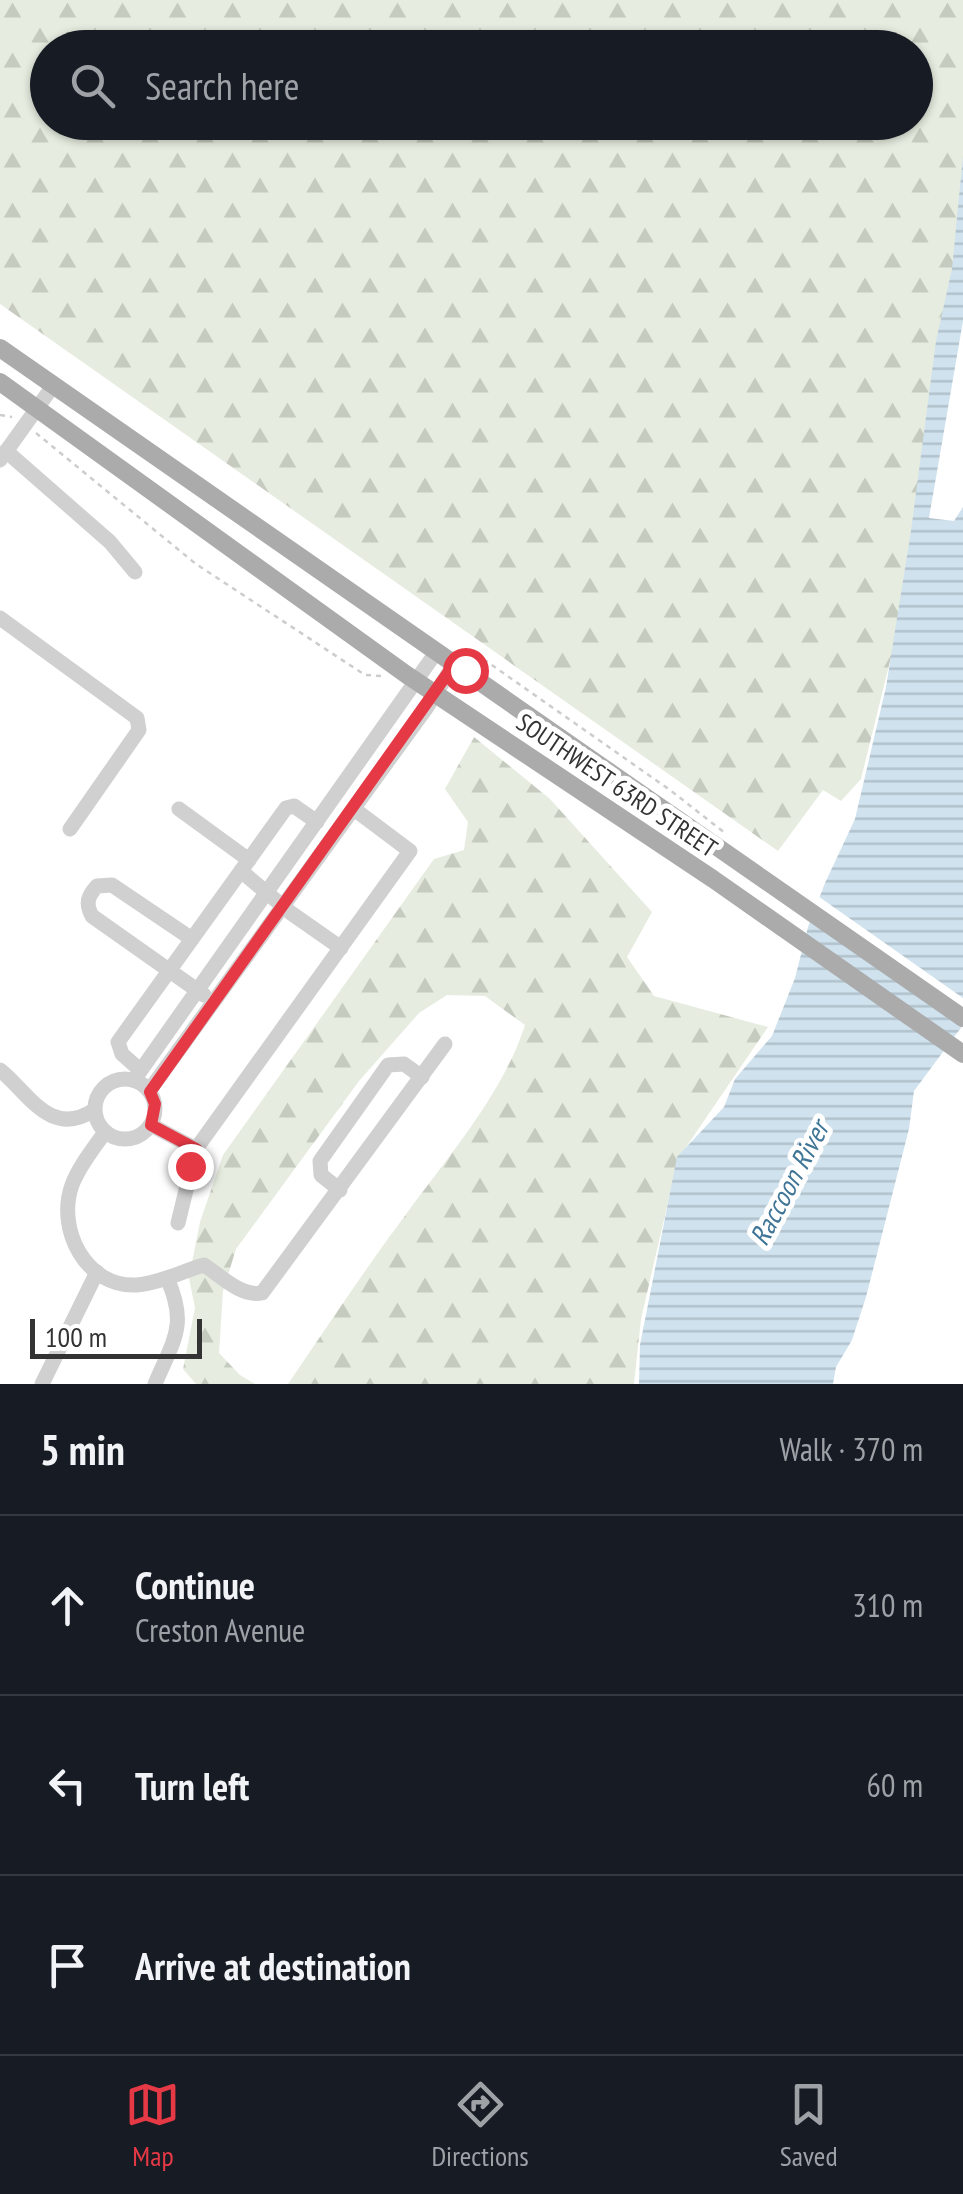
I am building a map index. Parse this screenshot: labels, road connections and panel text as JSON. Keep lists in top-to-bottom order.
{
  "streets": {
    "main road": ["SOUTHWEST 63RD STREET"]
  },
  "water": ["Raccoon River"],
  "scale_bar": "100 m",
  "page": {
    "search": "Search here",
    "scale": "100 m",
    "heading": ["5 min", "Walk · 370 m"],
    "list": [
      ["Continue", "Creston Avenue", "310 m"],
      ["Turn left", "60 m"],
      "Arrive at destination"
    ],
    "nav": ["Map", "Directions", "Saved"]
  }
}
